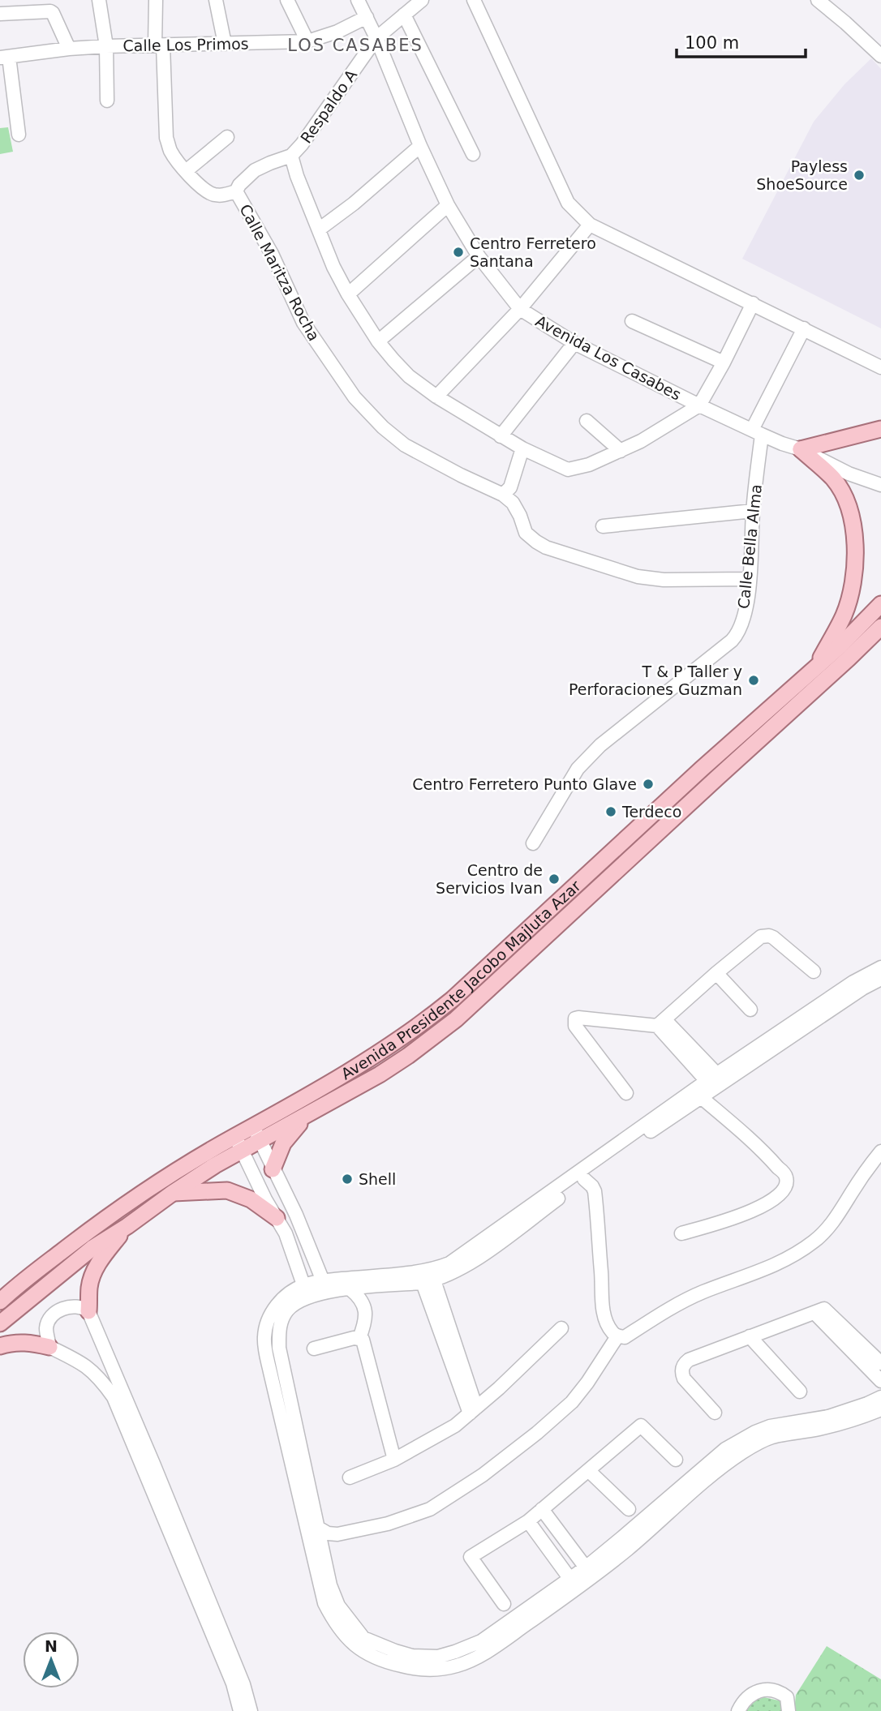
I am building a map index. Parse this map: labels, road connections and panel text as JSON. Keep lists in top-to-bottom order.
{
  "streets": {
    "main road": ["Avenida Presidente Jacobo Majluta Azar"],
    "street": [
      "Calle Los Primos",
      "Respaldo A",
      "Calle Maritza Rocha",
      "Avenida Los Casabes",
      "Calle Bella Alma"
    ]
  },
  "crossings": [
    ["Calle Los Primos", "Avenida Los Casabes"],
    ["Respaldo A", "Calle Maritza Rocha"],
    ["Respaldo A", "Avenida Los Casabes"],
    ["Calle Maritza Rocha", "Calle Bella Alma"],
    ["Avenida Los Casabes", "Calle Bella Alma"]
  ],
  "districts": ["LOS CASABES"],
  "places": [
    "Payless ShoeSource",
    "Centro Ferretero Santana",
    "T & P Taller y Perforaciones Guzman",
    "Centro Ferretero Punto Glave",
    "Terdeco",
    "Centro de Servicios Ivan",
    "Shell"
  ],
  "scale_bar": "100 m",
  "north": "top"
}
